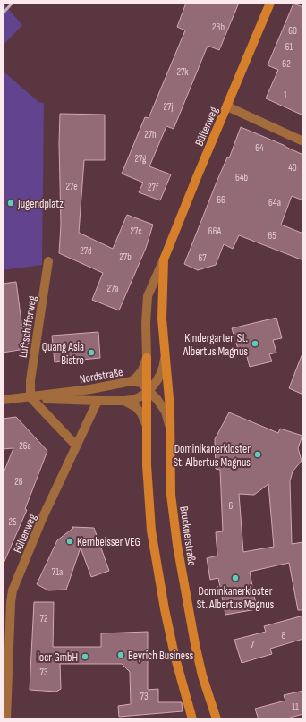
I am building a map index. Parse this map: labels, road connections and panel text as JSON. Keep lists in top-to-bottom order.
{
  "streets": {
    "main road": ["Bültenweg", "Brucknerstraße"],
    "street": ["Luftschifferweg", "Nordstraße"]
  },
  "crossings": [
    ["Bültenweg", "Nordstraße"],
    ["Bültenweg", "Brucknerstraße"],
    ["Luftschifferweg", "Nordstraße"],
    ["Nordstraße", "Brucknerstraße"]
  ],
  "places": [
    "Jugendplatz",
    "Kindergarten St. Albertus Magnus",
    "Quang Asia Bistro",
    "Dominikanerkloster St. Albertus Magnus",
    "Kernbeisser VEG",
    "Dominkanerkloster St. Albertus Magnus",
    "Beyrich Business",
    "locr GmbH"
  ],
  "house_numbers": [
    "28b",
    "60",
    "61",
    "62",
    "27k",
    "1",
    "27j",
    "27h",
    "64",
    "27g",
    "40",
    "64b",
    "27e",
    "27f",
    "66",
    "64a",
    "27c",
    "66A",
    "65",
    "27d",
    "27b",
    "67",
    "27a",
    "26a",
    "26",
    "6",
    "25",
    "71a",
    "72",
    "8",
    "7",
    "73",
    "73",
    "11"
  ]
}
